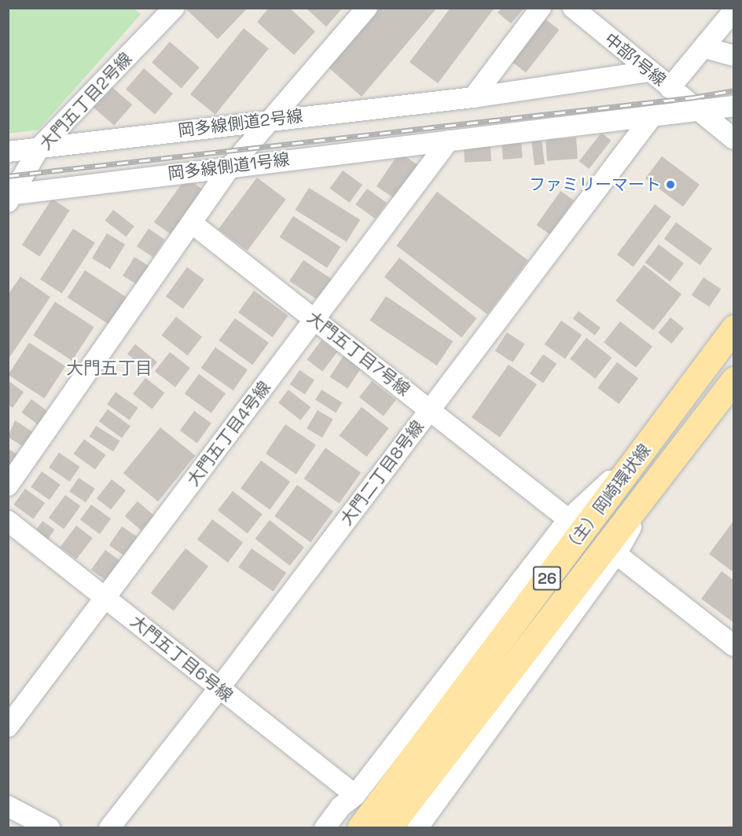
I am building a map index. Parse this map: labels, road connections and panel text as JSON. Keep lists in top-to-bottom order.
{
  "streets": {
    "main road": ["（主）岡崎環状線", "26"],
    "street": [
      "中部1号線",
      "大門五丁目2号線",
      "岡多線側道2号線",
      "岡多線側道1号線",
      "大門五丁目7号線",
      "大門五丁目4号線",
      "大門二丁目8号線",
      "大門五丁目6号線"
    ]
  },
  "crossings": [
    ["中部1号線", "岡多線側道2号線"],
    ["中部1号線", "岡多線側道1号線"],
    ["大門五丁目2号線", "岡多線側道2号線"],
    ["大門五丁目2号線", "岡多線側道1号線"],
    ["岡多線側道1号線", "大門五丁目4号線"],
    ["岡多線側道1号線", "大門二丁目8号線"],
    ["大門五丁目7号線", "大門五丁目4号線"],
    ["大門五丁目7号線", "大門二丁目8号線"],
    ["大門五丁目4号線", "大門五丁目6号線"],
    ["大門二丁目8号線", "大門五丁目6号線"]
  ],
  "districts": ["大門五丁目"],
  "places": ["ファミリーマート"]
}
